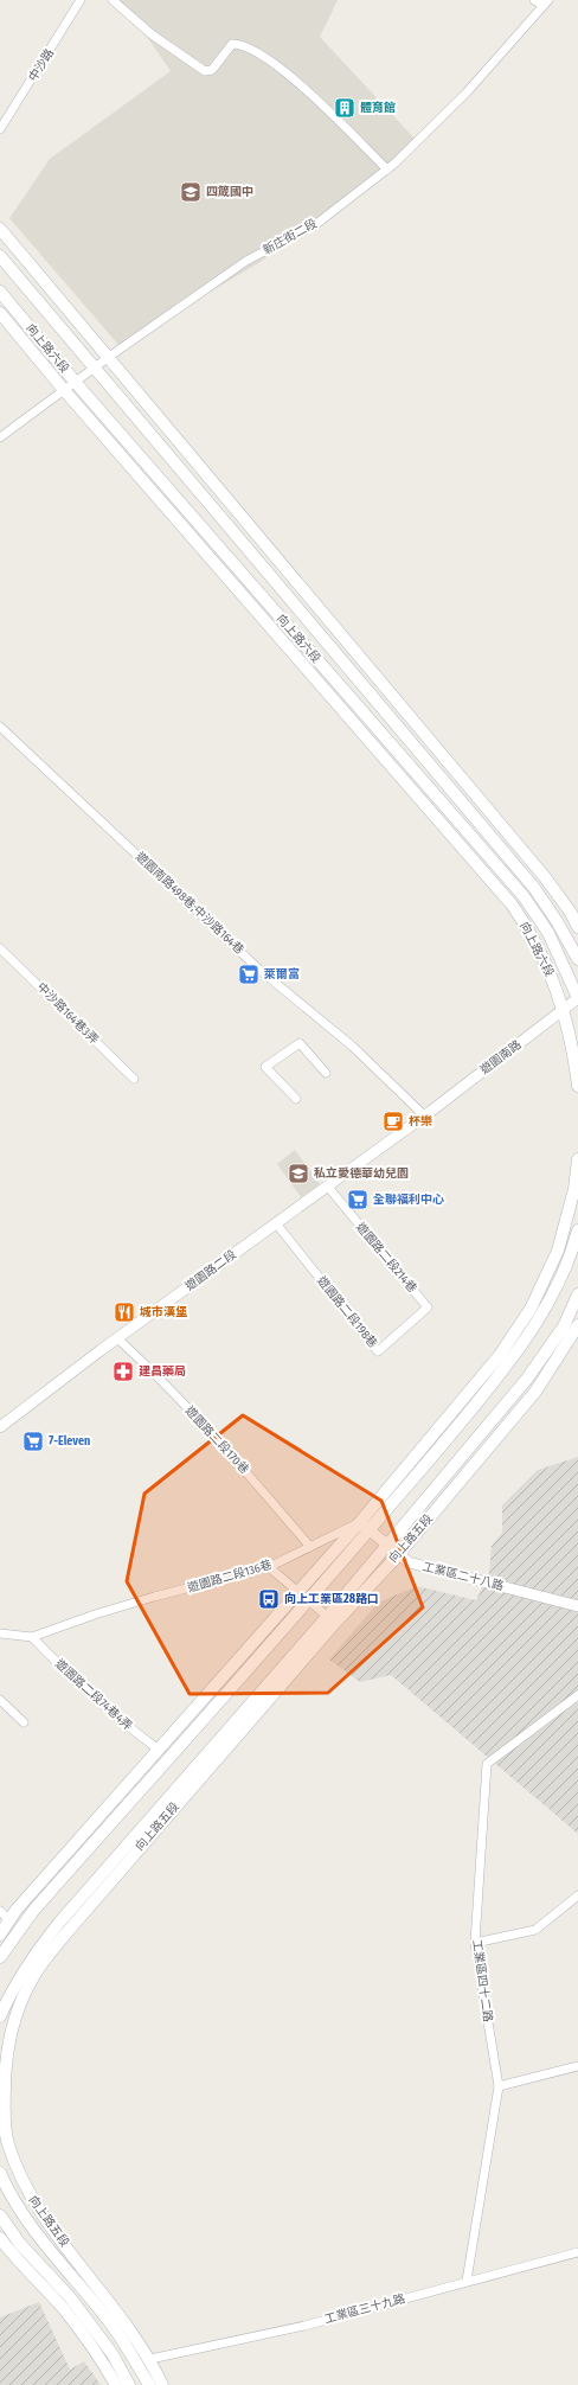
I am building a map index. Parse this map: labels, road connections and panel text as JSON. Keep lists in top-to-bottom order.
{
  "streets": {
    "main road": ["向上路六段", "向上路五段"],
    "street": [
      "中沙路",
      "新庄街二段",
      "遊園南路498巷;中沙路164巷",
      "中沙路164巷3弄",
      "遊園南路",
      "遊園路二段214巷",
      "遊園路二段",
      "遊園路二段198巷",
      "遊園路二段170巷",
      "遊園路二段136巷",
      "工業區二十八路",
      "遊園路二段74巷4弄",
      "工業區四十二路",
      "工業區三十九路"
    ]
  },
  "crossings": [
    ["新庄街二段", "向上路六段"],
    ["向上路六段", "遊園南路"],
    ["遊園南路498巷;中沙路164巷", "遊園南路"],
    ["遊園南路498巷;中沙路164巷", "遊園路二段"],
    ["遊園南路", "遊園路二段"],
    ["遊園路二段214巷", "遊園路二段"],
    ["遊園路二段214巷", "遊園路二段198巷"],
    ["遊園路二段", "遊園路二段198巷"],
    ["遊園路二段", "遊園路二段170巷"],
    ["遊園路二段170巷", "遊園路二段136巷"],
    ["向上路五段", "工業區二十八路"],
    ["向上路五段", "工業區三十九路"],
    ["遊園路二段136巷", "工業區二十八路"],
    ["遊園路二段136巷", "遊園路二段74巷4弄"],
    ["工業區四十二路", "工業區三十九路"]
  ],
  "places": {
    "building": ["體育館"],
    "school or university": ["四箴國中", "私立愛德華幼兒園"],
    "supermarket": ["萊爾富", "全聯福利中心", "7-Eleven"],
    "cafe": ["杯樂"],
    "restaurant": ["城市漢堡"],
    "pharmacy": ["建昌藥局"],
    "bus stop": ["向上工業區28路口"]
  }
}
